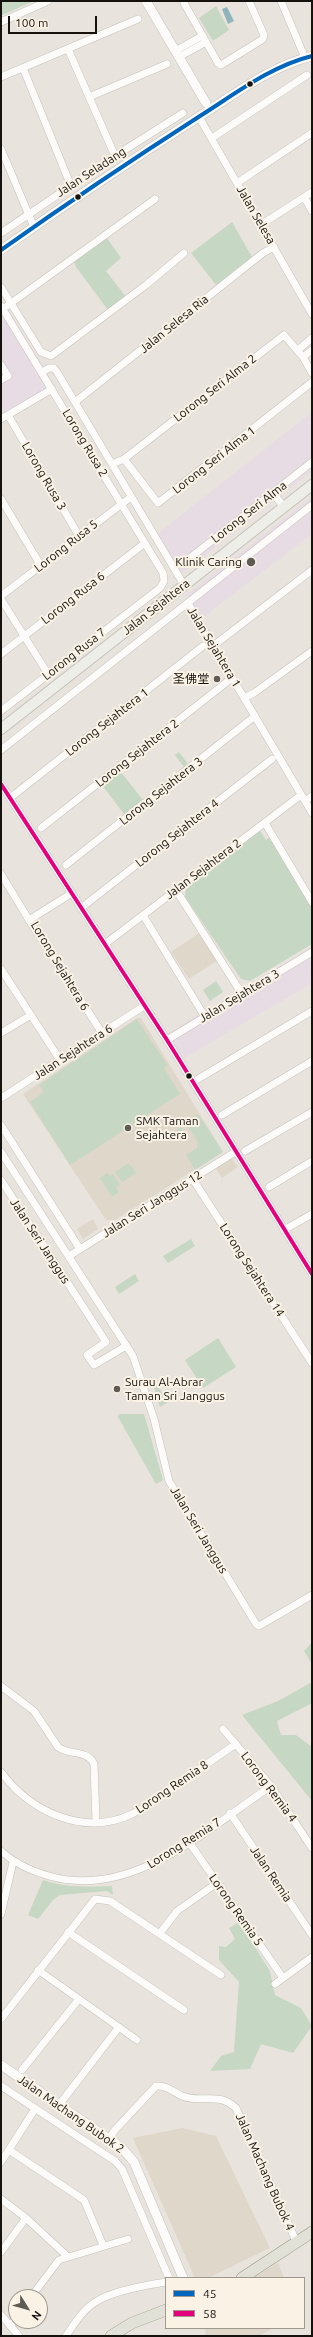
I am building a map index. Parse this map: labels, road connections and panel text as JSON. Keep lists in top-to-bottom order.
{
  "streets": {
    "main road": ["Jalan Sejahtera"],
    "street": [
      "Jalan Seladang",
      "Jalan Selesa",
      "Jalan Selesa Ria",
      "Lorong Seri Alma 2",
      "Lorong Rusa 2",
      "Lorong Seri Alma 1",
      "Lorong Rusa 3",
      "Lorong Seri Alma",
      "Lorong Rusa 5",
      "Lorong Rusa 6",
      "Jalan Sejahtera 1",
      "Lorong Rusa 7",
      "Lorong Sejahtera 1",
      "Lorong Sejahtera 2",
      "Lorong Sejahtera 3",
      "Lorong Sejahtera 4",
      "Jalan Sejahtera 2",
      "Lorong Sejahtera 6",
      "Jalan Sejahtera 3",
      "Jalan Sejahtera 6",
      "Jalan Seri Janggus 12",
      "Jalan Seri Janggus",
      "Lorong Sejahtera 14",
      "Lorong Remia 8",
      "Lorong Remia 4",
      "Lorong Remia 7",
      "Jalan Remia",
      "Lorong Remia 5",
      "Jalan Machang Bubok 2",
      "Jalan Machang Bubok 4"
    ]
  },
  "crossings": [
    ["Jalan Seladang", "Jalan Selesa"],
    ["Jalan Selesa", "Jalan Selesa Ria"],
    ["Lorong Seri Alma 2", "Lorong Seri Alma 1"],
    ["Lorong Rusa 2", "Lorong Rusa 5"],
    ["Lorong Rusa 2", "Lorong Rusa 6"],
    ["Lorong Rusa 2", "Lorong Rusa 7"],
    ["Lorong Rusa 3", "Lorong Rusa 5"],
    ["Jalan Sejahtera 1", "Lorong Sejahtera 2"],
    ["Jalan Sejahtera 1", "Lorong Sejahtera 3"],
    ["Jalan Sejahtera 1", "Jalan Sejahtera 2"],
    ["Lorong Sejahtera 6", "Jalan Sejahtera 6"],
    ["Jalan Seri Janggus 12", "Jalan Seri Janggus"],
    ["Jalan Seri Janggus 12", "Lorong Sejahtera 14"],
    ["Lorong Remia 8", "Lorong Remia 4"],
    ["Lorong Remia 4", "Lorong Remia 7"],
    ["Lorong Remia 7", "Jalan Remia"],
    ["Lorong Remia 7", "Lorong Remia 5"],
    ["Jalan Machang Bubok 2", "Jalan Machang Bubok 4"]
  ],
  "places": [
    "Klinik Caring",
    "圣佛堂",
    "SMK Taman Sejahtera",
    "Surau Al-Abrar Taman Sri Janggus"
  ],
  "lines": ["transit line 45", "transit line 58"],
  "legend": ["45", "58"],
  "scale_bar": "100 m",
  "north": "bottom right"
}
